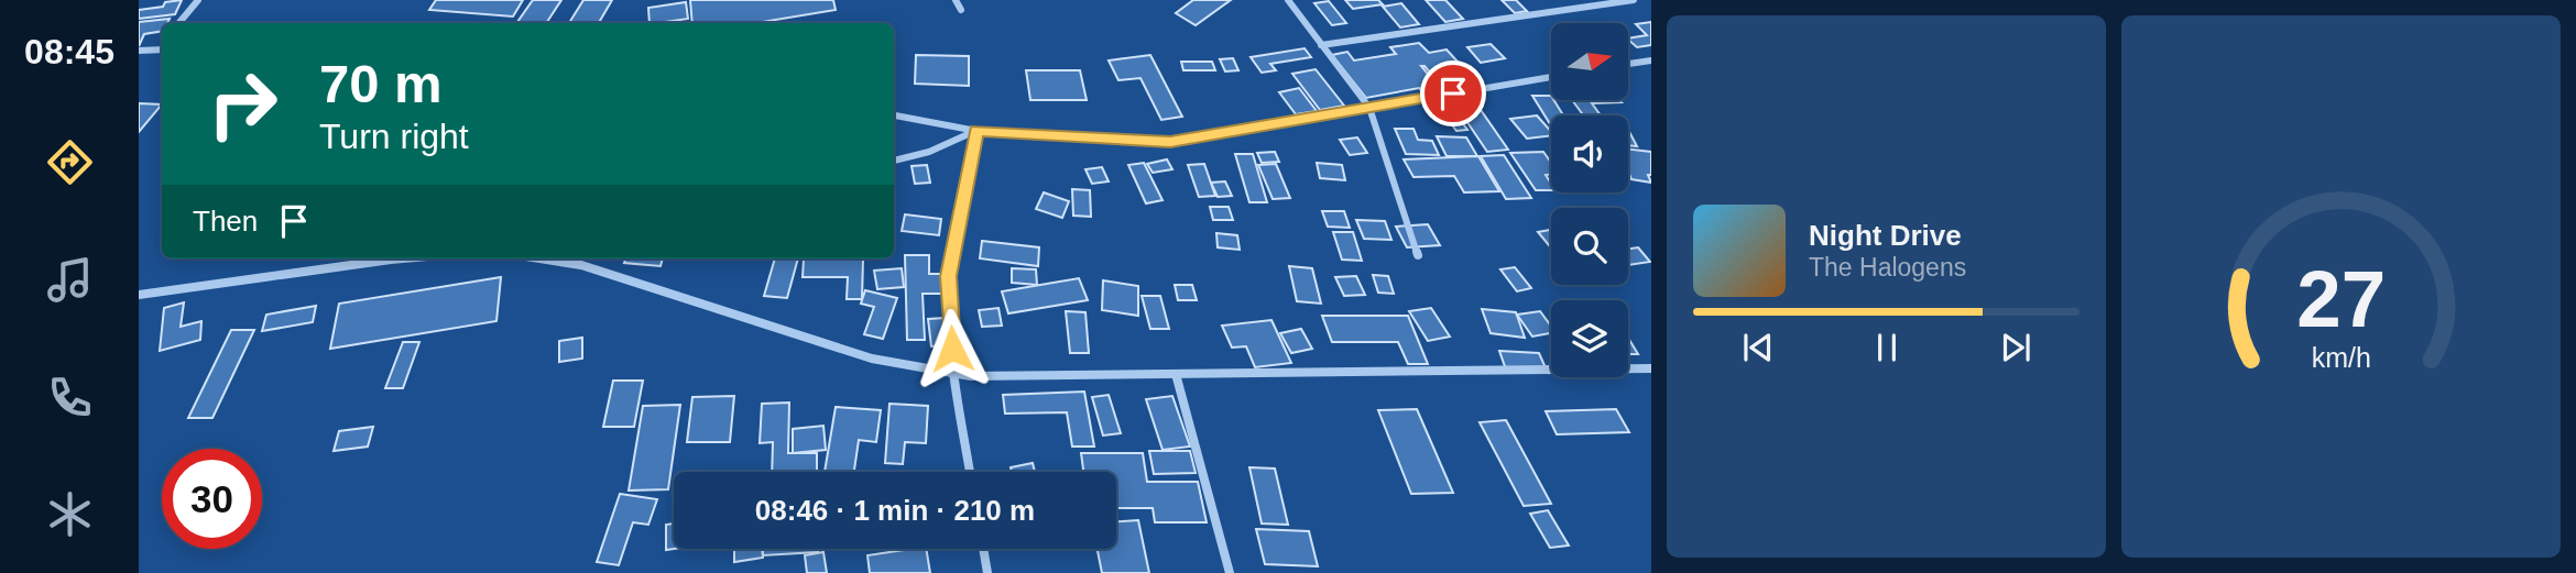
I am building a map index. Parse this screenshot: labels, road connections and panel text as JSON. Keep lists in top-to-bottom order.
{
  "north": "right",
  "page": {
    "tabs": "08:45",
    "turn": ["70 m", "Turn right"],
    "then": "Then",
    "song": ["Night Drive", "The Halogens"],
    "limit": "30",
    "trip": "08:46 · 1 min · 210 m",
    "gauge": ["27", "km/h"]
  }
}
